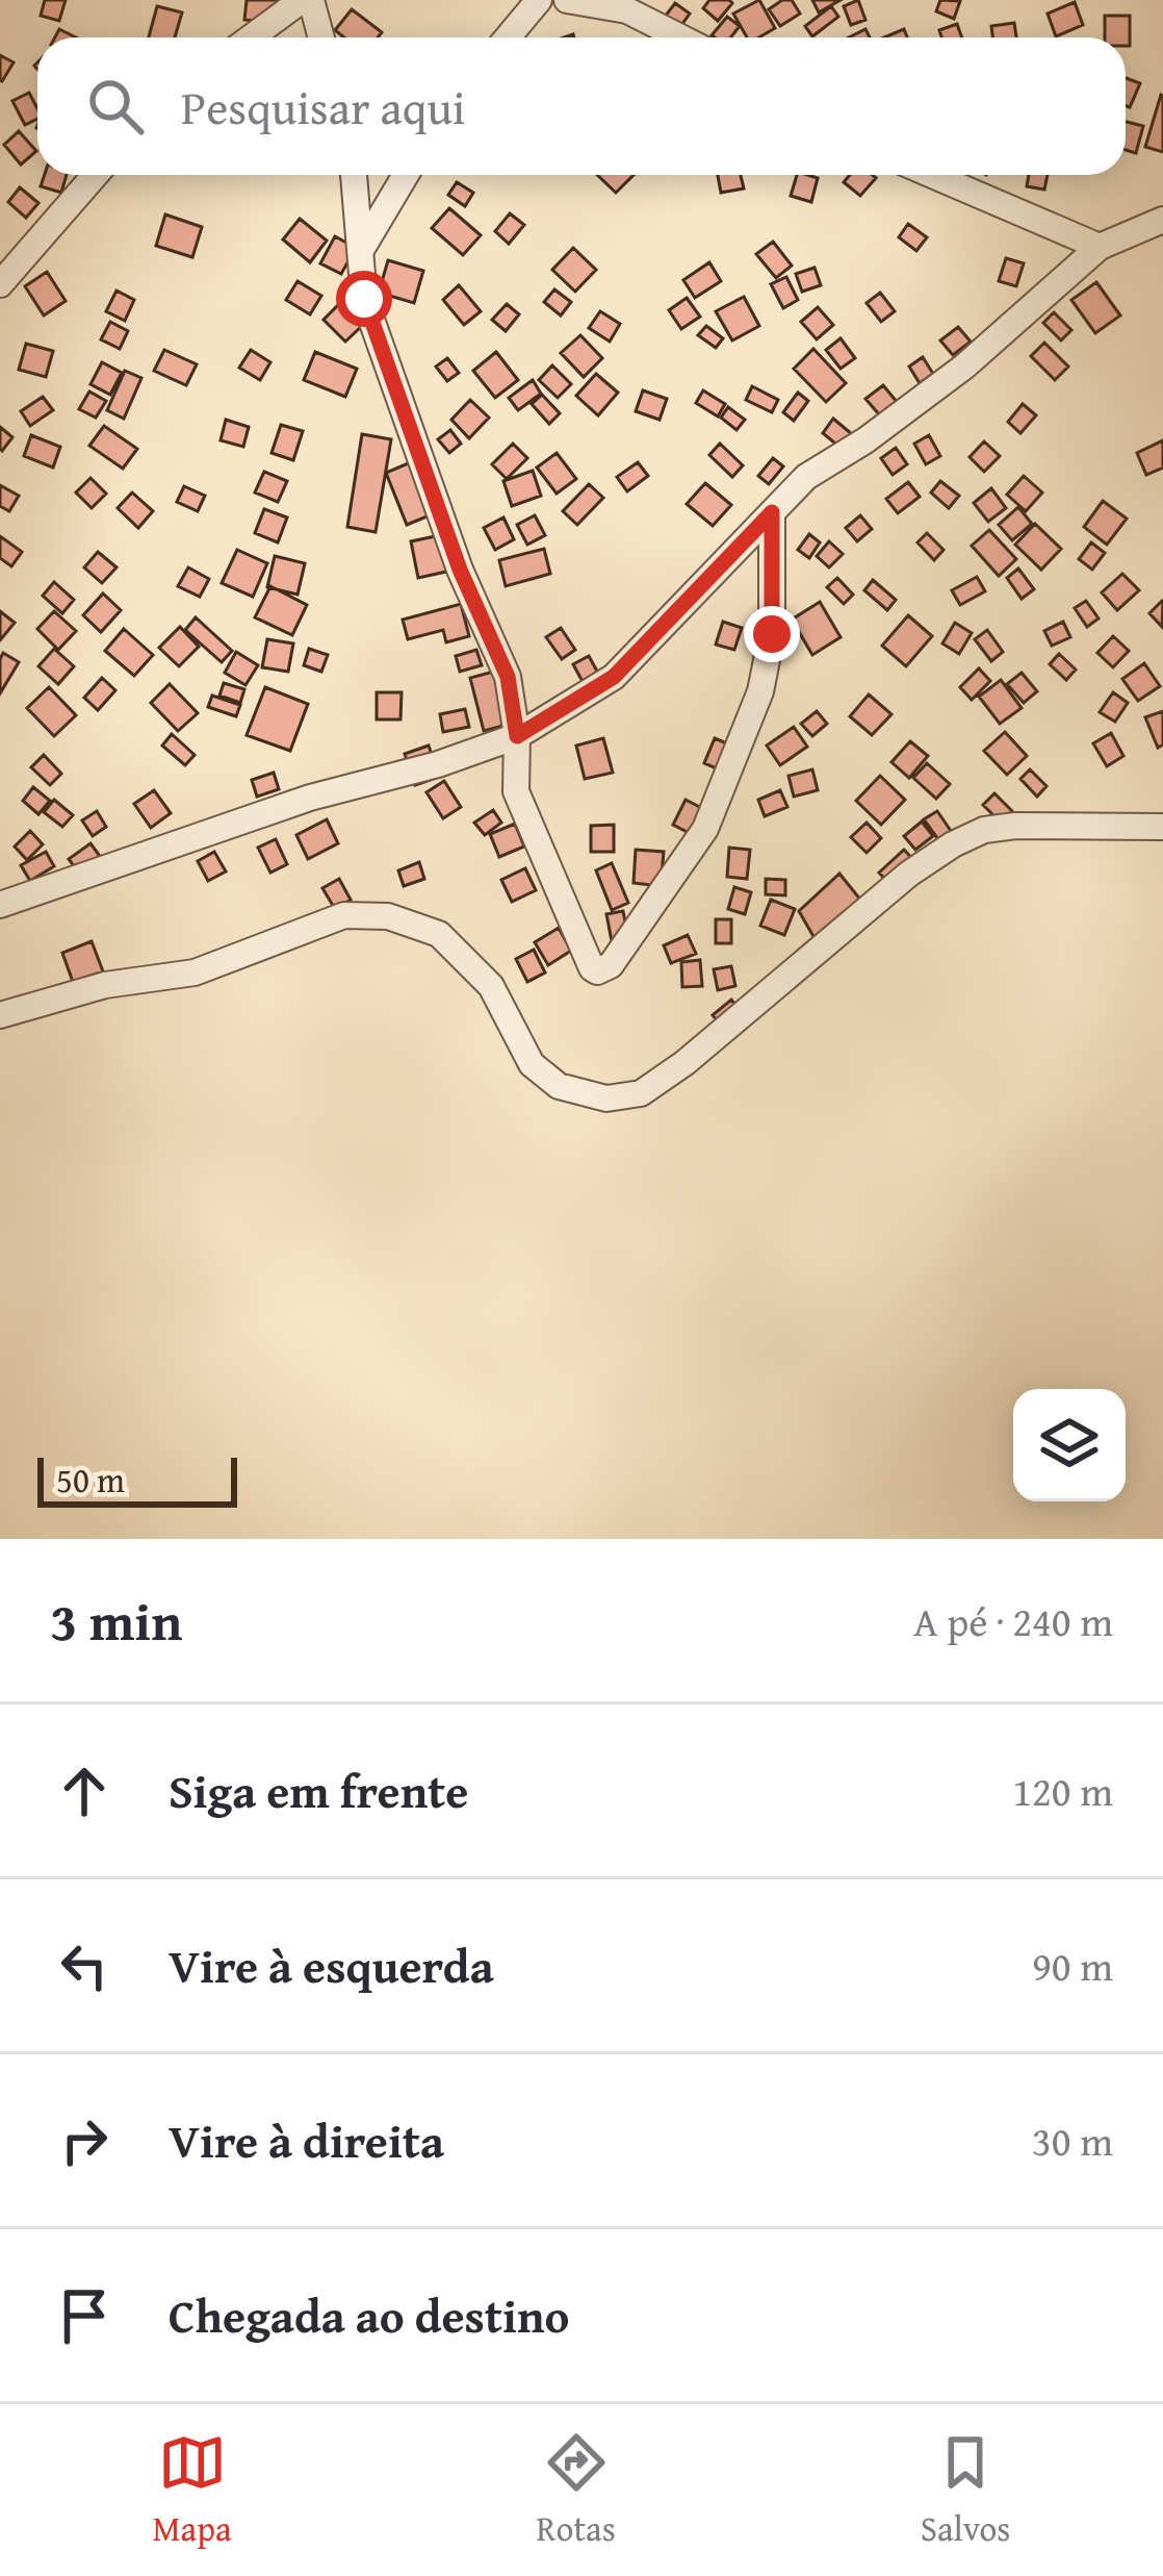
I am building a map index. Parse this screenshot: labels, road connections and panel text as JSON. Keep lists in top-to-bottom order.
{
  "scale_bar": "50 m",
  "page": {
    "search": "Pesquisar aqui",
    "scale": "50 m",
    "heading": ["3 min", "A pé · 240 m"],
    "list": [
      ["Siga em frente", "120 m"],
      ["Vire à esquerda", "90 m"],
      ["Vire à direita", "30 m"],
      "Chegada ao destino"
    ],
    "nav": ["Mapa", "Rotas", "Salvos"]
  }
}
